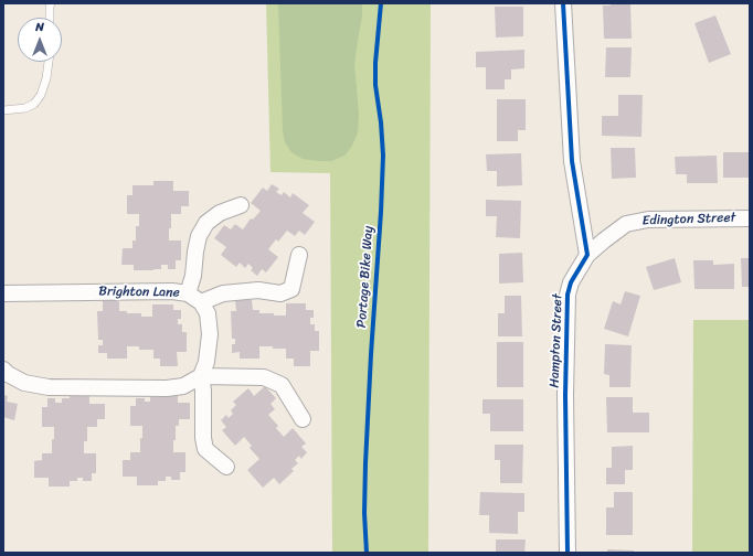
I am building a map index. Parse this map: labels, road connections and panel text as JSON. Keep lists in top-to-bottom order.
{
  "streets": {
    "street": ["Edington Street", "Brighton Lane", "Hampton Street"],
    "cycle path": ["Portage Bike Way"]
  },
  "crossings": [
    ["Edington Street", "Hampton Street"]
  ],
  "north": "top"
}
